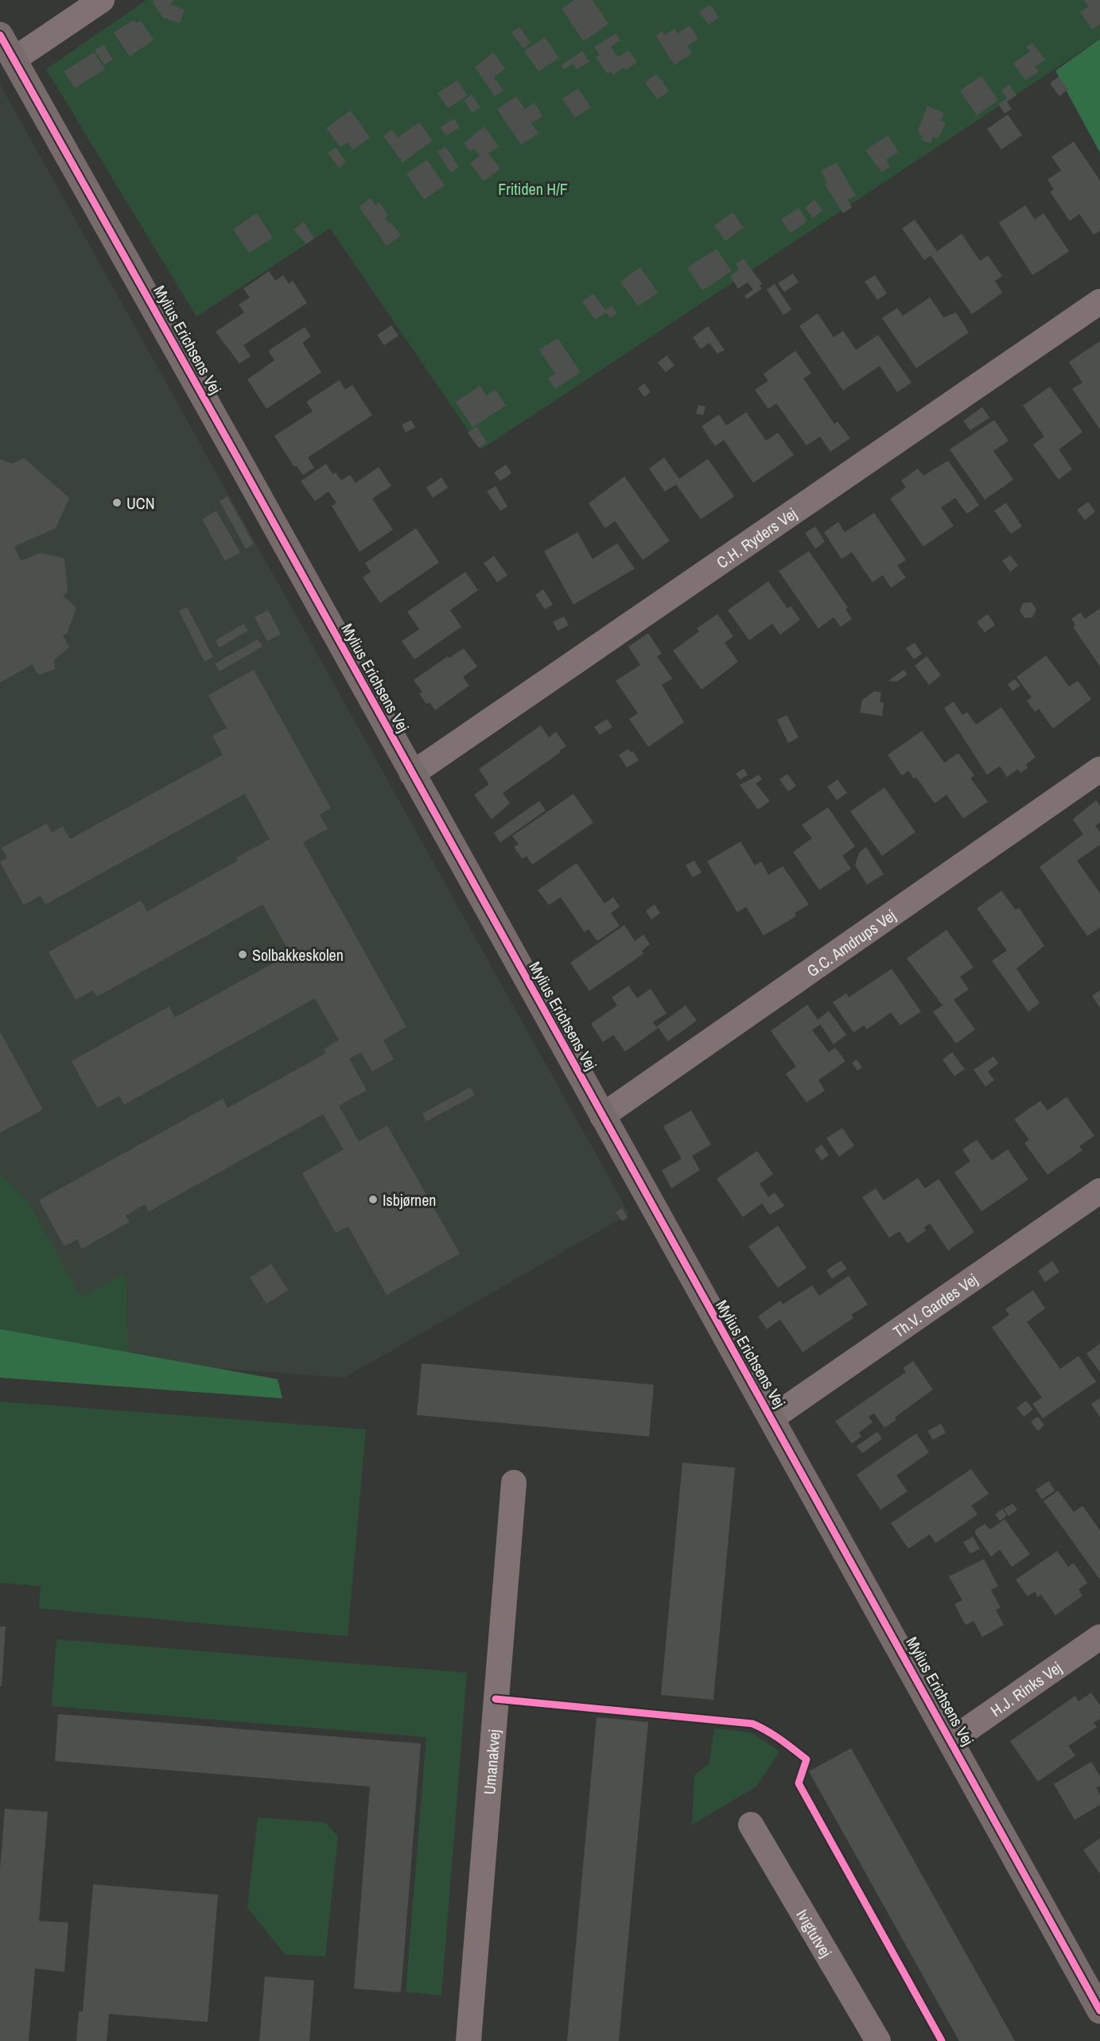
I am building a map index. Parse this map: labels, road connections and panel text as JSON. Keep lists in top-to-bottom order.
{
  "streets": {
    "street": [
      "Mylius Erichsens Vej",
      "C.H. Ryders Vej",
      "G.C. Amdrups Vej",
      "Th.V. Gardes Vej",
      "H.J. Rinks Vej",
      "Umanakvej",
      "Ivigtutvej"
    ]
  },
  "crossings": [
    ["Mylius Erichsens Vej", "C.H. Ryders Vej"],
    ["Mylius Erichsens Vej", "G.C. Amdrups Vej"],
    ["Mylius Erichsens Vej", "Th.V. Gardes Vej"],
    ["Mylius Erichsens Vej", "H.J. Rinks Vej"]
  ],
  "parks": ["Fritiden H/F"],
  "places": ["UCN", "Solbakkeskolen", "Isbjørnen"]
}
